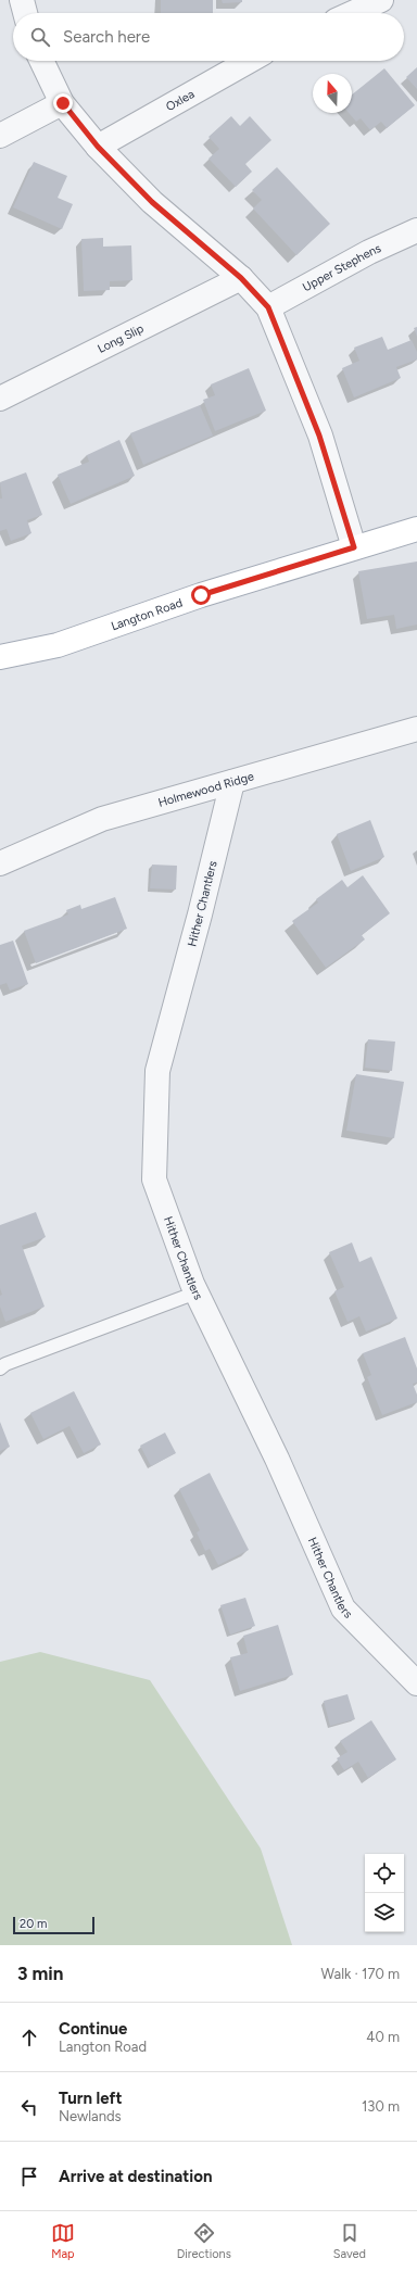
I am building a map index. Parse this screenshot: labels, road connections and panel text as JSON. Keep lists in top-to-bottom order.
{
  "streets": {
    "main road": ["Langton Road"],
    "street": [
      "Oxlea",
      "Upper Stephens",
      "Long Slip",
      "Holmewood Ridge",
      "Hither Chantlers"
    ]
  },
  "crossings": [
    ["Holmewood Ridge", "Hither Chantlers"]
  ],
  "scale_bar": "20 m",
  "north": "top",
  "page": {
    "search": "Search here",
    "scale": "20 m",
    "heading": ["3 min", "Walk · 170 m"],
    "list": [
      ["Continue", "Langton Road", "40 m"],
      ["Turn left", "Newlands", "130 m"],
      "Arrive at destination"
    ],
    "nav": ["Map", "Directions", "Saved"]
  }
}
